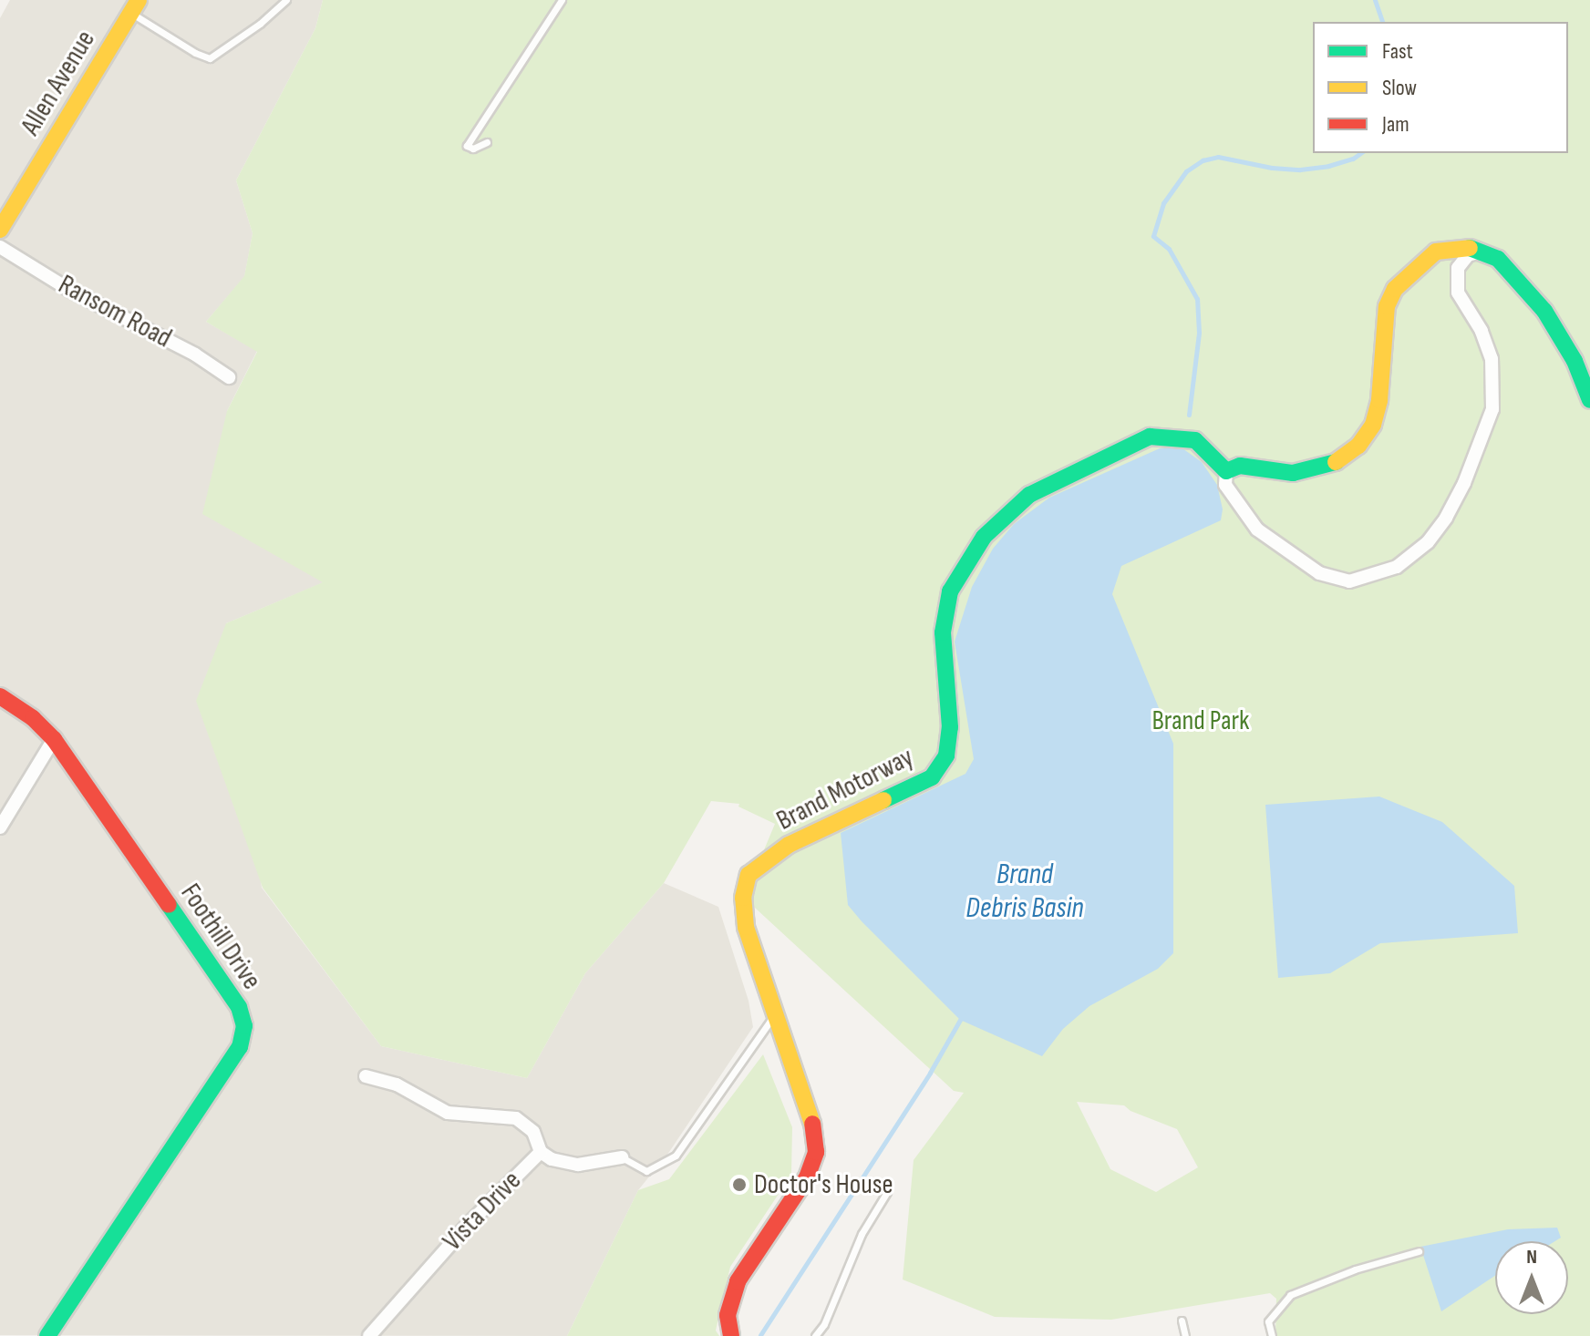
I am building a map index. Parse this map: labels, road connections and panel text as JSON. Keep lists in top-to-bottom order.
{
  "streets": {
    "street": [
      "Allen Avenue",
      "Ransom Road",
      "Brand Motorway",
      "Foothill Drive",
      "Vista Drive"
    ]
  },
  "water": ["Brand Debris Basin"],
  "parks": ["Brand Park"],
  "places": ["Doctor's House"],
  "legend": ["Fast", "Slow", "Jam"],
  "north": "top"
}
